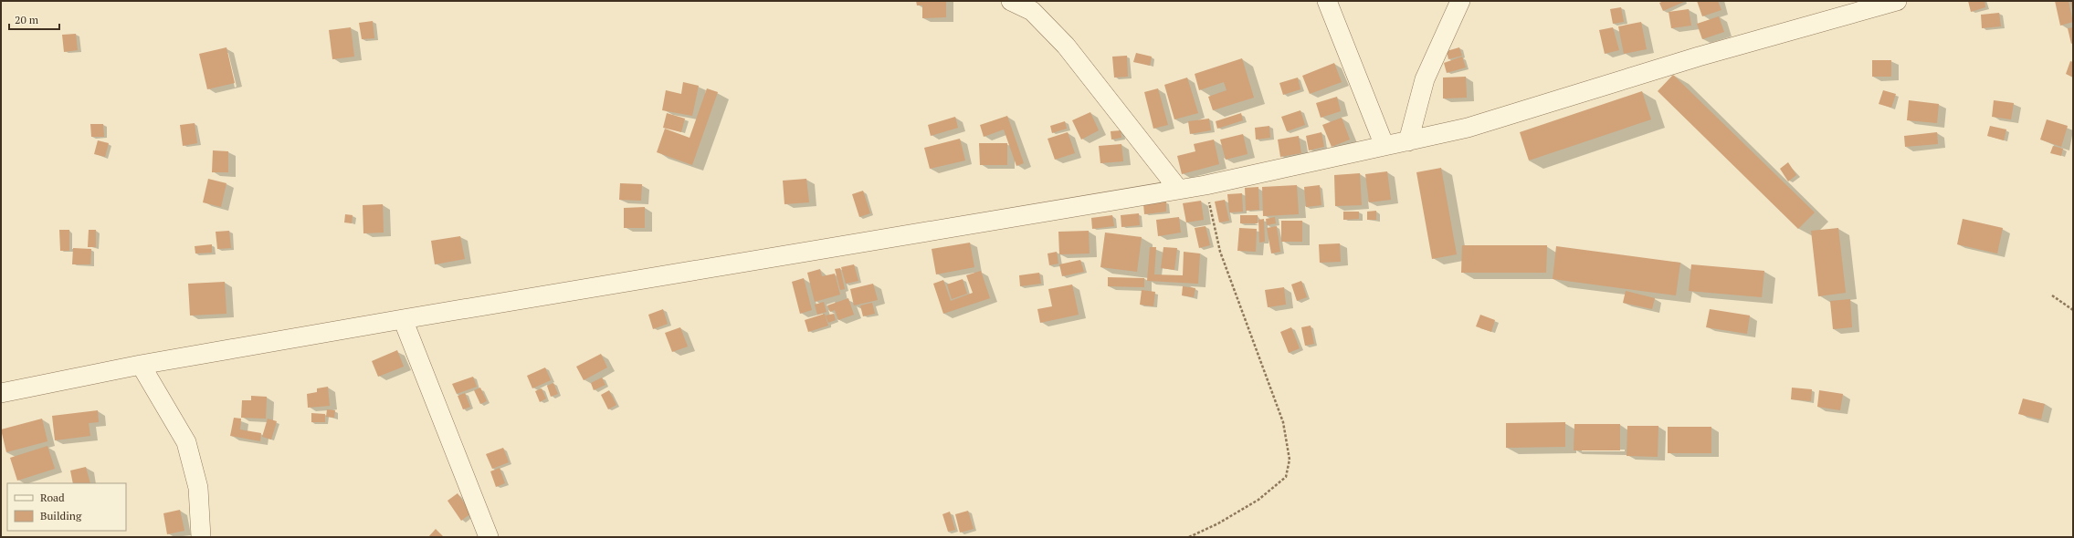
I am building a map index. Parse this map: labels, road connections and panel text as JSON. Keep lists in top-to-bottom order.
{
  "legend": ["Road", "Building"],
  "scale_bar": "20 m"
}
